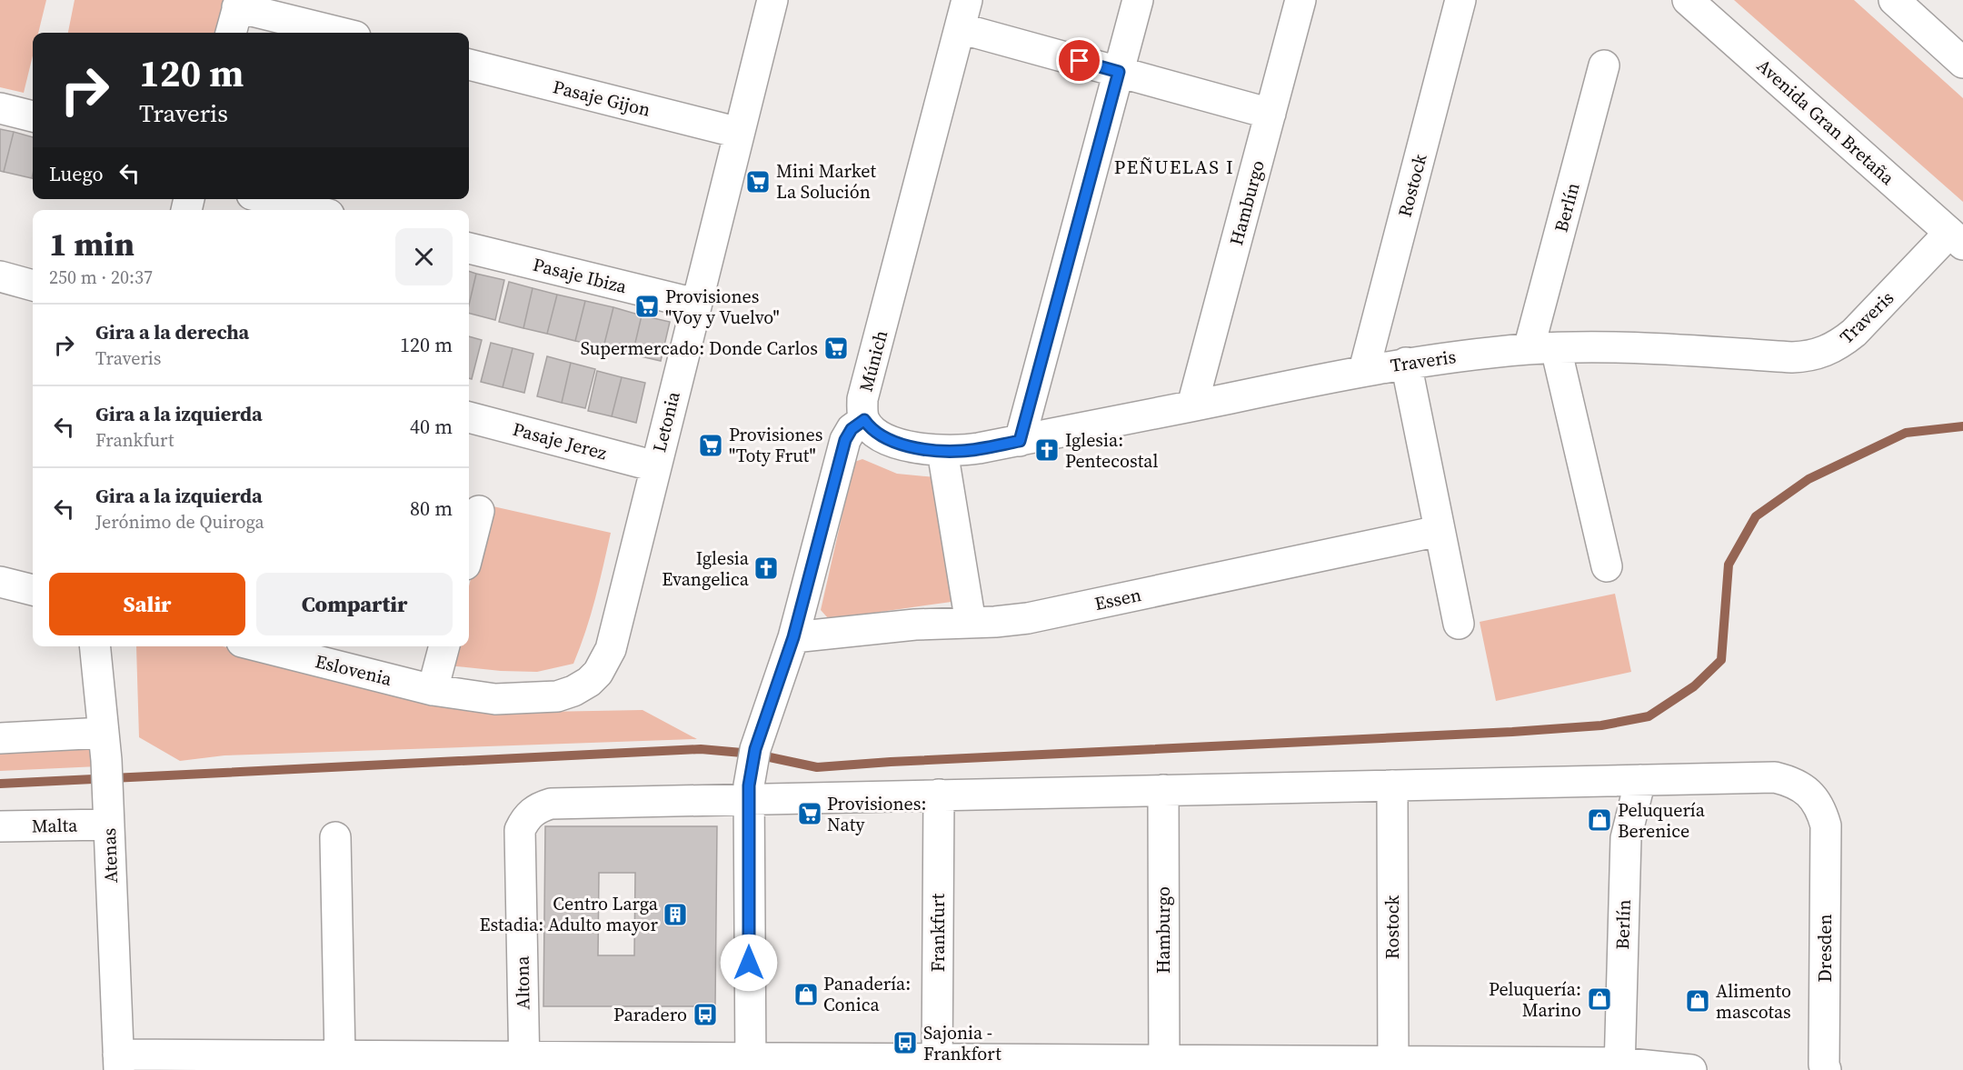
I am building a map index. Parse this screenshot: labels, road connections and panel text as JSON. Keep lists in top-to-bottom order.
{
  "streets": {
    "street": [
      "Pasaje Gijon",
      "Avenida Gran Bretaña",
      "Rostock",
      "Hamburgo",
      "Berlín",
      "Pasaje Ibiza",
      "Traveris",
      "Múnich",
      "Letonia",
      "Pasaje Jerez",
      "Essen",
      "Eslovenia",
      "Malta",
      "Atenas",
      "Frankfurt",
      "Dresden",
      "Altona"
    ]
  },
  "crossings": [
    ["Pasaje Gijon", "Letonia"],
    ["Avenida Gran Bretaña", "Traveris"],
    ["Rostock", "Traveris"],
    ["Hamburgo", "Traveris"],
    ["Berlín", "Traveris"],
    ["Berlín", "Dresden"],
    ["Pasaje Ibiza", "Letonia"],
    ["Traveris", "Múnich"],
    ["Letonia", "Pasaje Jerez"],
    ["Letonia", "Eslovenia"],
    ["Malta", "Atenas"]
  ],
  "districts": ["PEÑUELAS I"],
  "places": {
    "supermarket": [
      "Mini Market La Solución",
      "Provisiones \"Voy y Vuelvo\"",
      "Supermercado: Donde Carlos",
      "Provisiones \"Toty Frut\"",
      "Provisiones: Naty"
    ],
    "church": ["Iglesia: Pentecostal", "Iglesia Evangelica"],
    "shop": [
      "Peluquería Berenice",
      "Panadería: Conica",
      "Peluquería: Marino",
      "Alimento mascotas"
    ],
    "building": ["Centro Larga Estadia: Adulto mayor"],
    "bus stop": ["Paradero", "Sajonia - Frankfort"]
  },
  "page": {
    "turn": ["120 m", "Traveris"],
    "then": "Luego",
    "heading": ["1 min", "250 m · 20:37"],
    "list": [
      {
        "name": "Gira a la derecha",
        "note": "Traveris",
        "value": "120 m"
      },
      {
        "name": "Gira a la izquierda",
        "note": "Frankfurt",
        "value": "40 m"
      },
      {
        "name": "Gira a la izquierda",
        "note": "Jerónimo de Quiroga",
        "value": "80 m"
      }
    ],
    "buttons": ["Salir", "Compartir"]
  }
}
